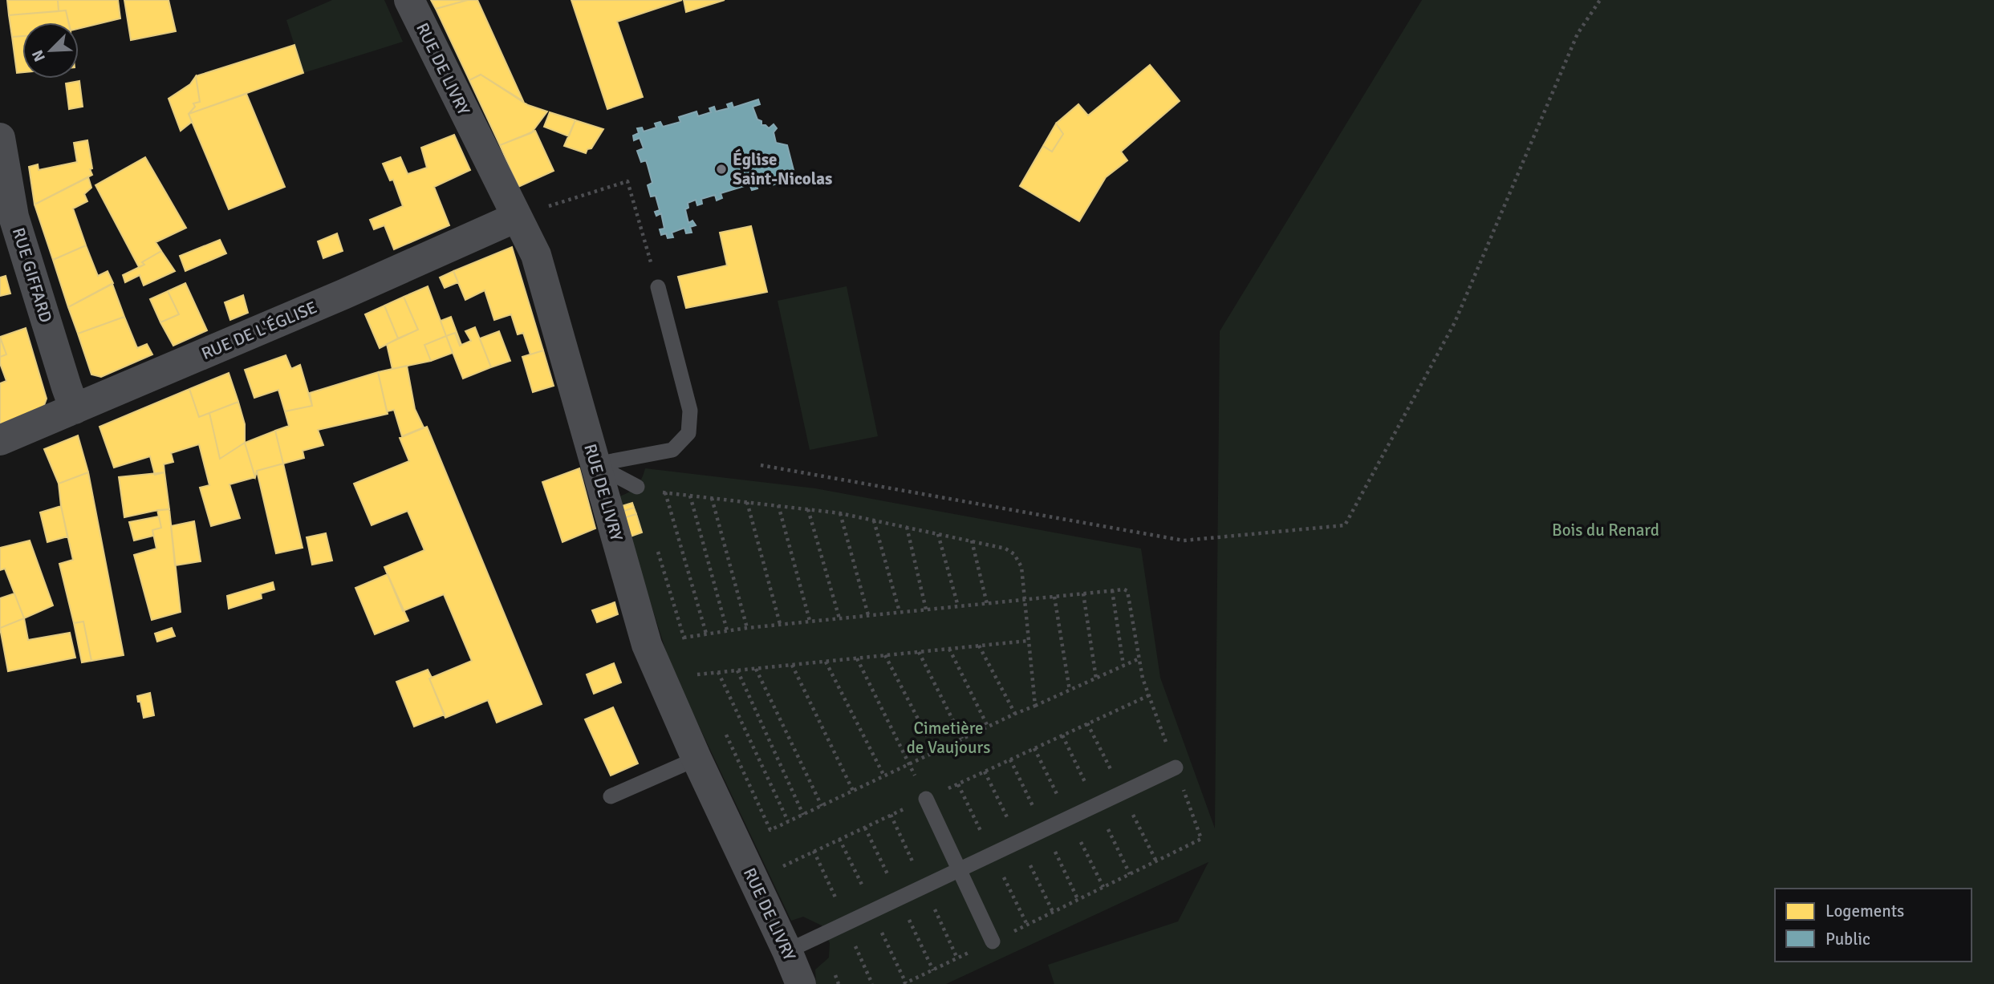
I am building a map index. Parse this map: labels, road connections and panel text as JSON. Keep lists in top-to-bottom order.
{
  "streets": {
    "street": ["RUE DE LIVRY", "RUE GIFFARD", "RUE DE L'ÉGLISE"]
  },
  "crossings": [
    ["RUE DE LIVRY", "RUE DE L'ÉGLISE"],
    ["RUE GIFFARD", "RUE DE L'ÉGLISE"]
  ],
  "parks": ["Bois du Renard", "Cimetière de Vaujours"],
  "places": ["Église Saint-Nicolas"],
  "legend": ["Logements", "Public"],
  "north": "bottom left"
}
